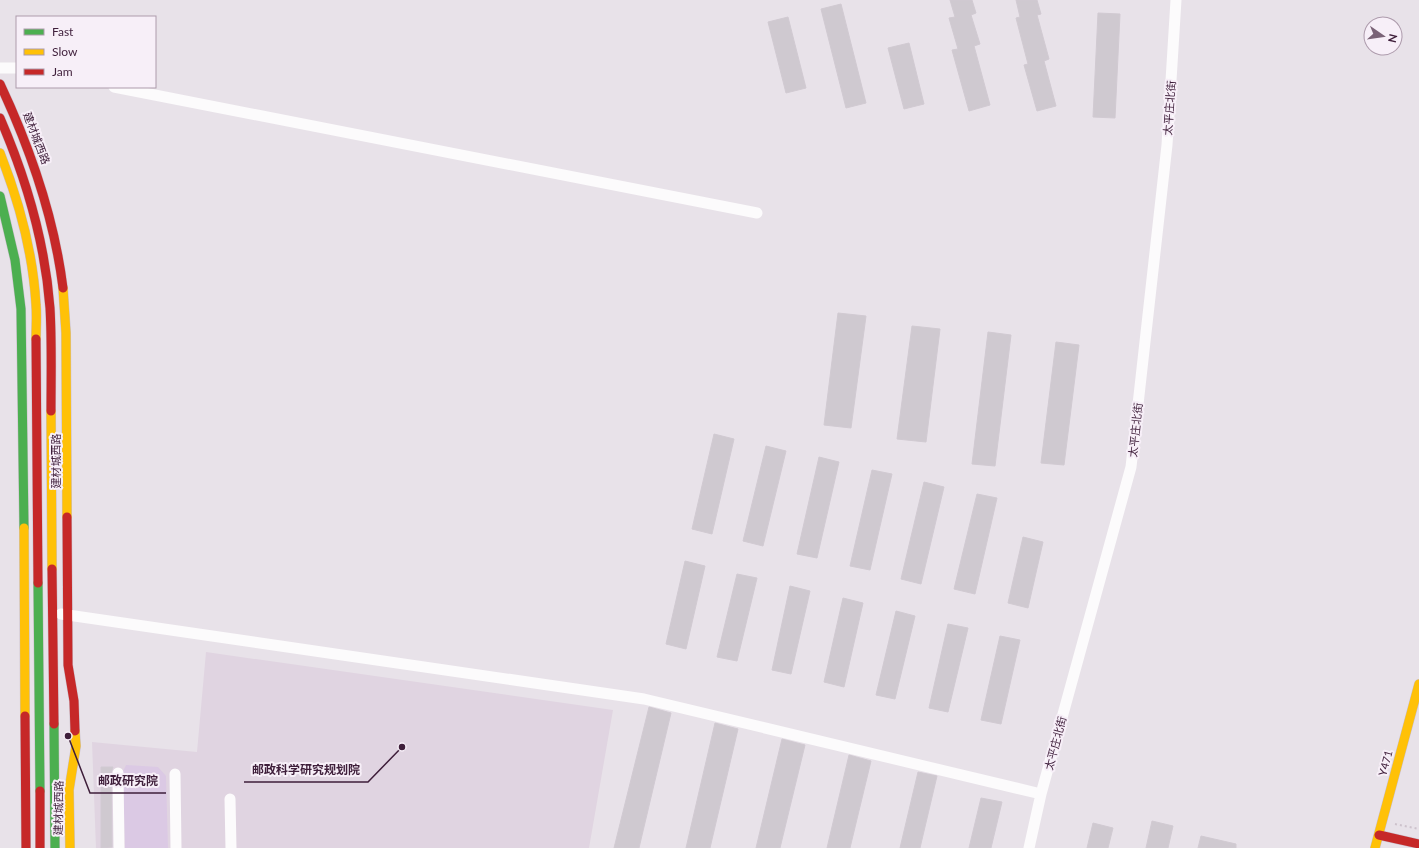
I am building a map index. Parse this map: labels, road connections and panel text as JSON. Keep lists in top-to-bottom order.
{
  "streets": {
    "street": ["太平庄北街", "建材城西路", "Y471"]
  },
  "places": ["邮政研究院", "邮政科学研究规划院"],
  "legend": ["Fast", "Slow", "Jam"],
  "north": "right"
}
